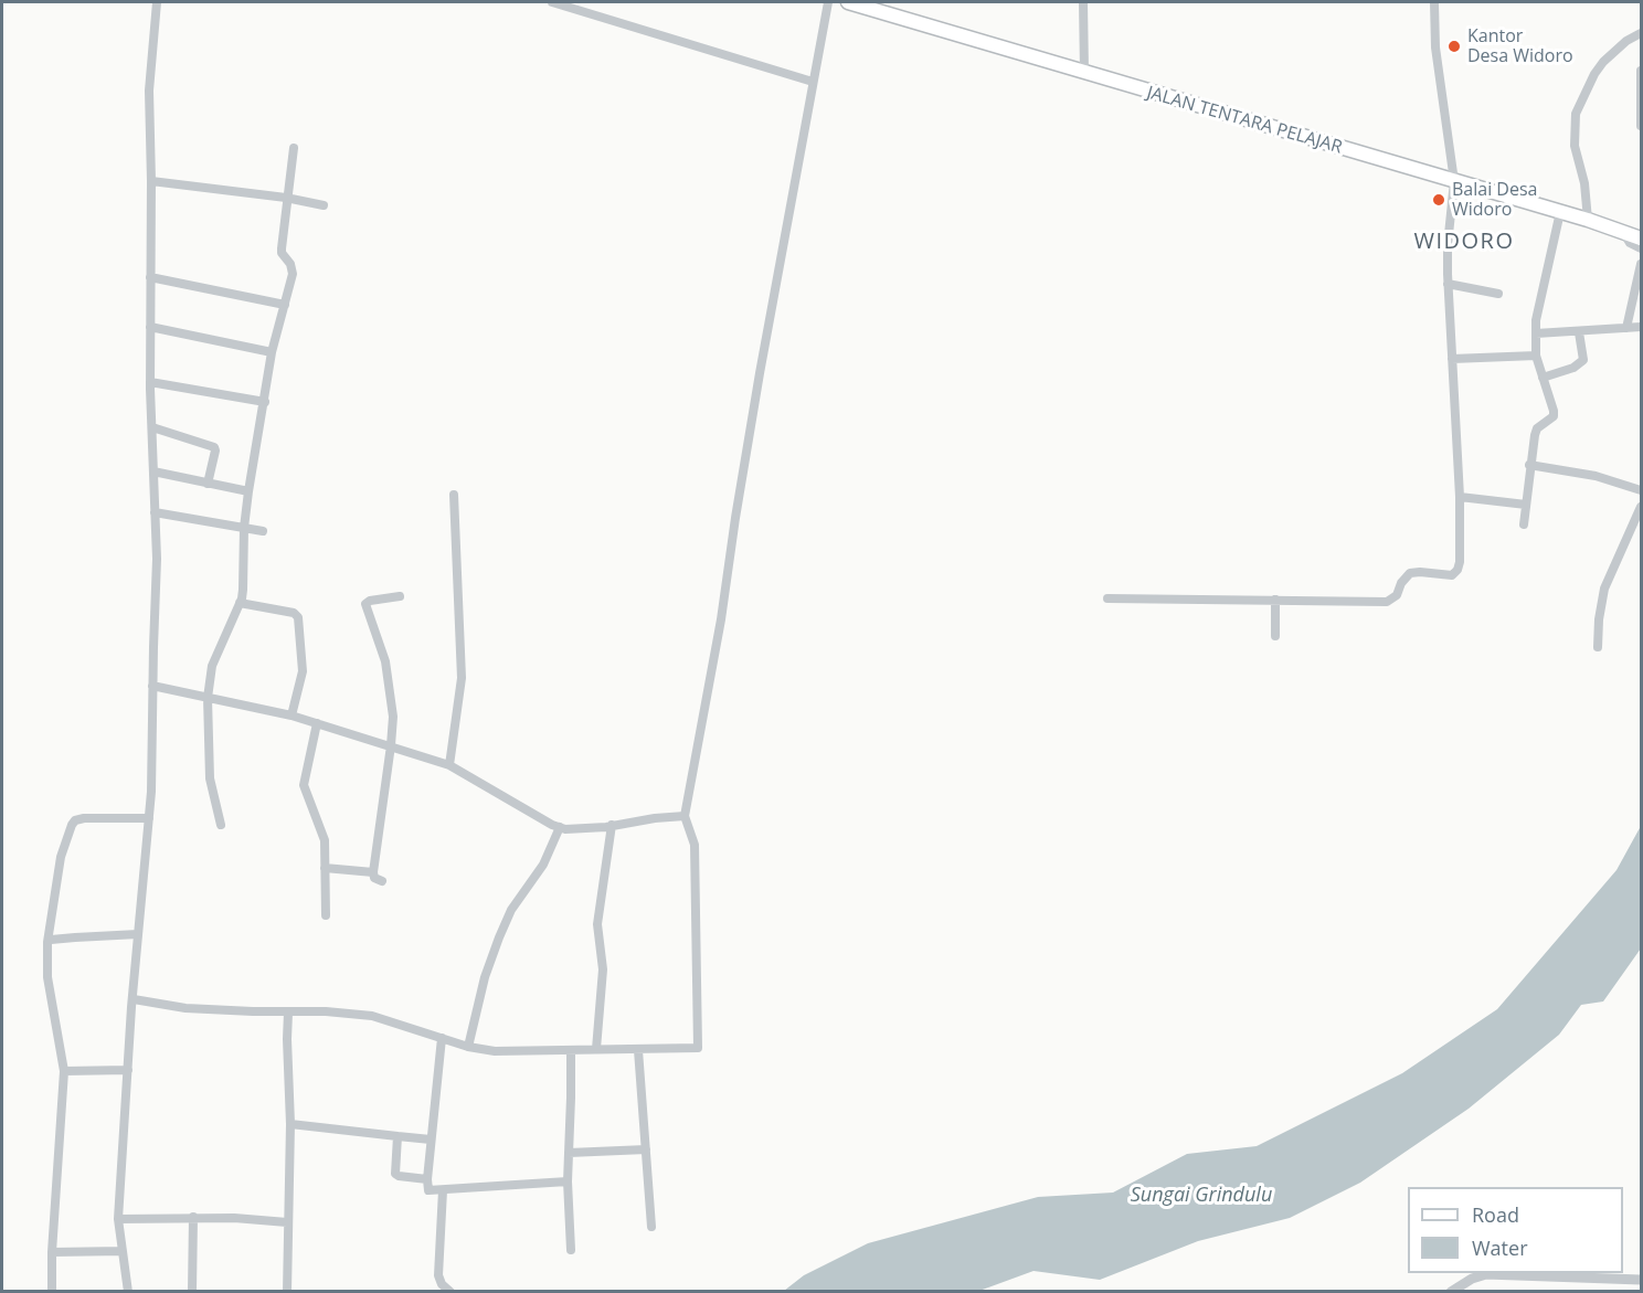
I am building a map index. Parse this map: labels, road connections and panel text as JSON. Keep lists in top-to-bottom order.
{
  "streets": {
    "main road": ["JALAN TENTARA PELAJAR"]
  },
  "districts": ["WIDORO"],
  "water": ["Sungai Grindulu"],
  "places": ["Kantor Desa Widoro", "Balai Desa Widoro"],
  "legend": ["Road", "Water"]
}
